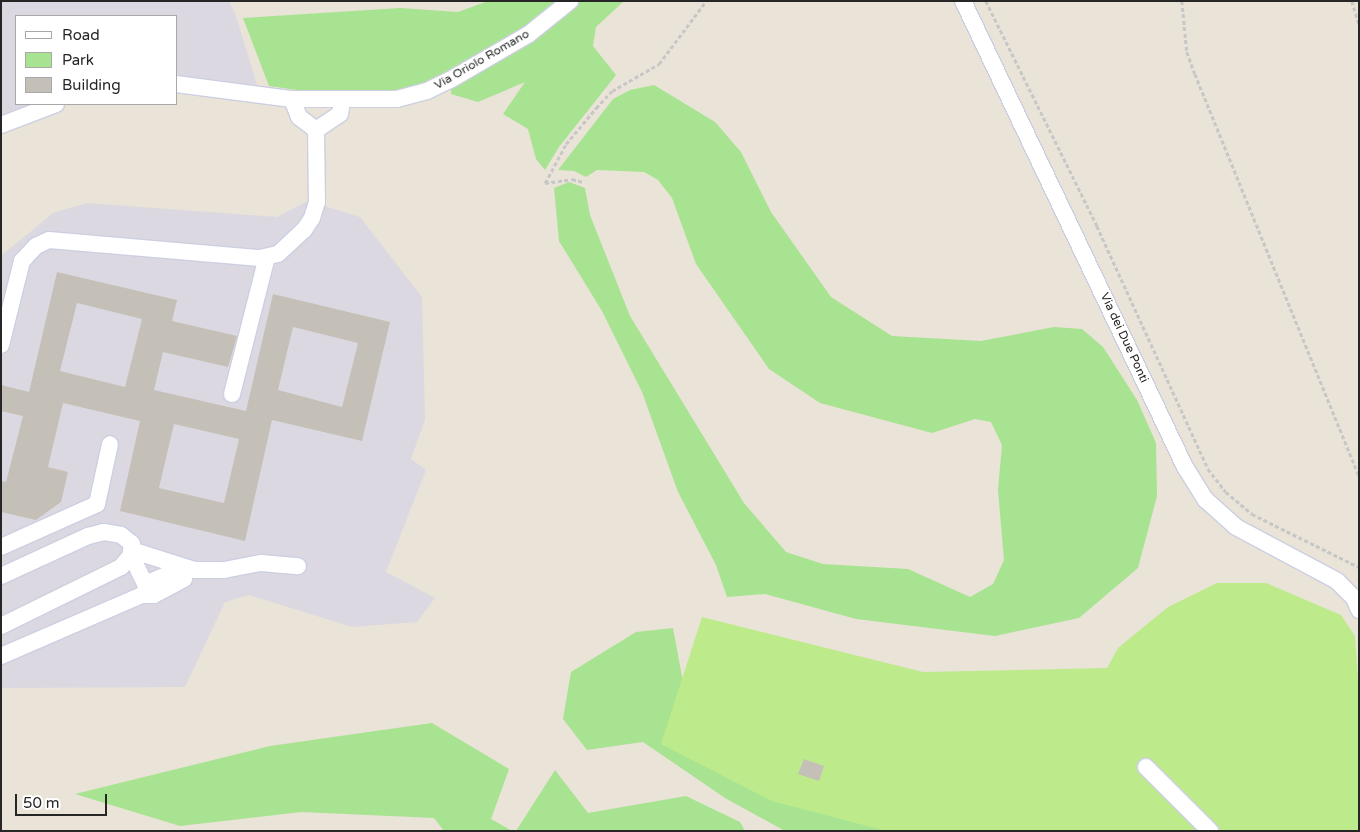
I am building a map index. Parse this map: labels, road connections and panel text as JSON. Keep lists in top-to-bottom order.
{
  "streets": {
    "street": ["Via Oriolo Romano", "Via dei Due Ponti"]
  },
  "legend": ["Road", "Park", "Building"],
  "scale_bar": "50 m"
}
